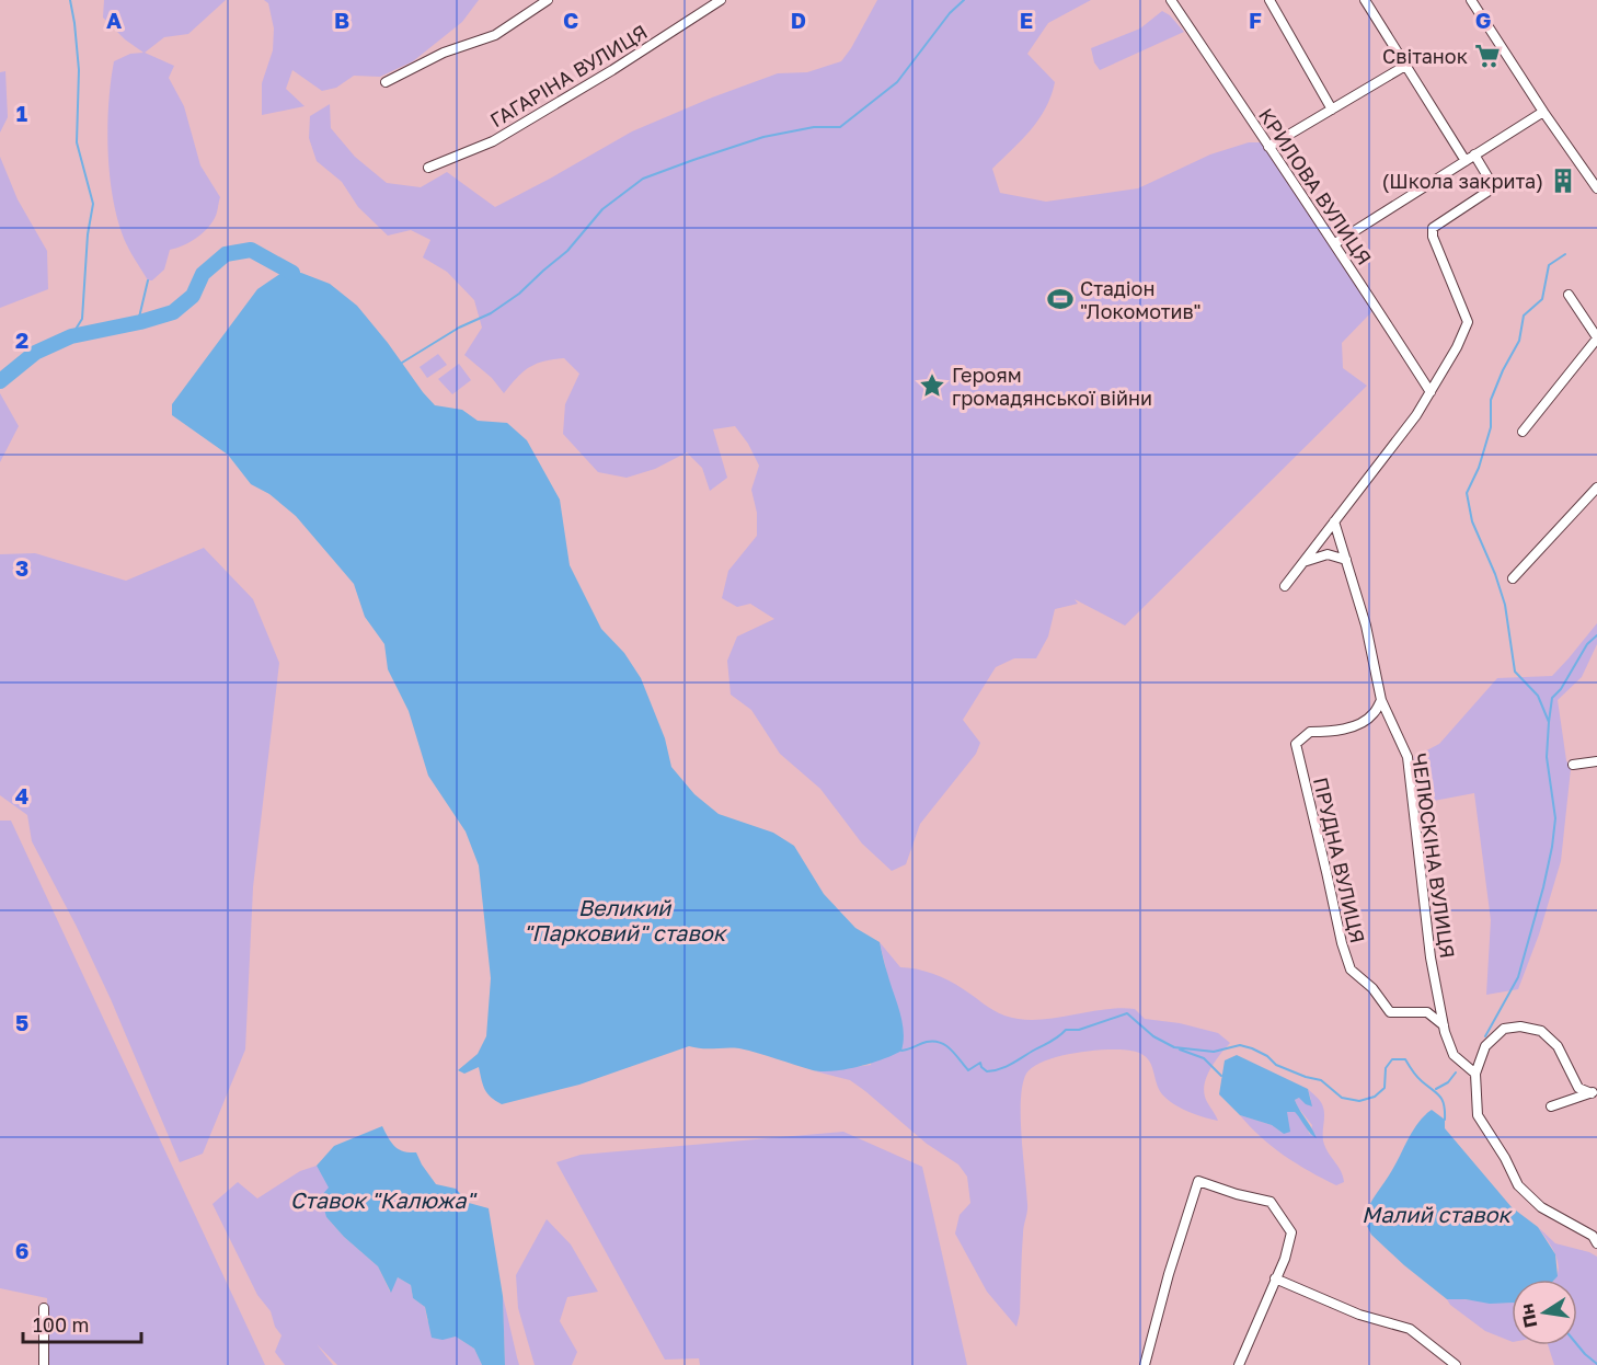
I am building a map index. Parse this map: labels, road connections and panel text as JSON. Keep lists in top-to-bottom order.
{
  "streets": {
    "street": [
      "ГАГАРІНА ВУЛИЦЯ",
      "КРИЛОВА ВУЛИЦЯ",
      "ЧЕЛЮСКІНА ВУЛИЦЯ",
      "ПРУДНА ВУЛИЦЯ"
    ]
  },
  "crossings": [
    ["ЧЕЛЮСКІНА ВУЛИЦЯ", "ПРУДНА ВУЛИЦЯ"]
  ],
  "water": ["Великий \"Парковий\" ставок", "Ставок \"Калюжа\"", "Малий ставок"],
  "places": {
    "supermarket": ["Світанок"],
    "building": ["(Школа закрита)"],
    "sports": ["Стадіон \"Локомотив\""],
    "place": ["Героям громадянської війни"]
  },
  "scale_bar": "100 m",
  "north": "left",
  "grid": {
    "columns": [
      "A",
      "B",
      "C",
      "D",
      "E",
      "F",
      "G"
    ],
    "rows": [
      "1",
      "2",
      "3",
      "4",
      "5",
      "6"
    ]
  }
}
